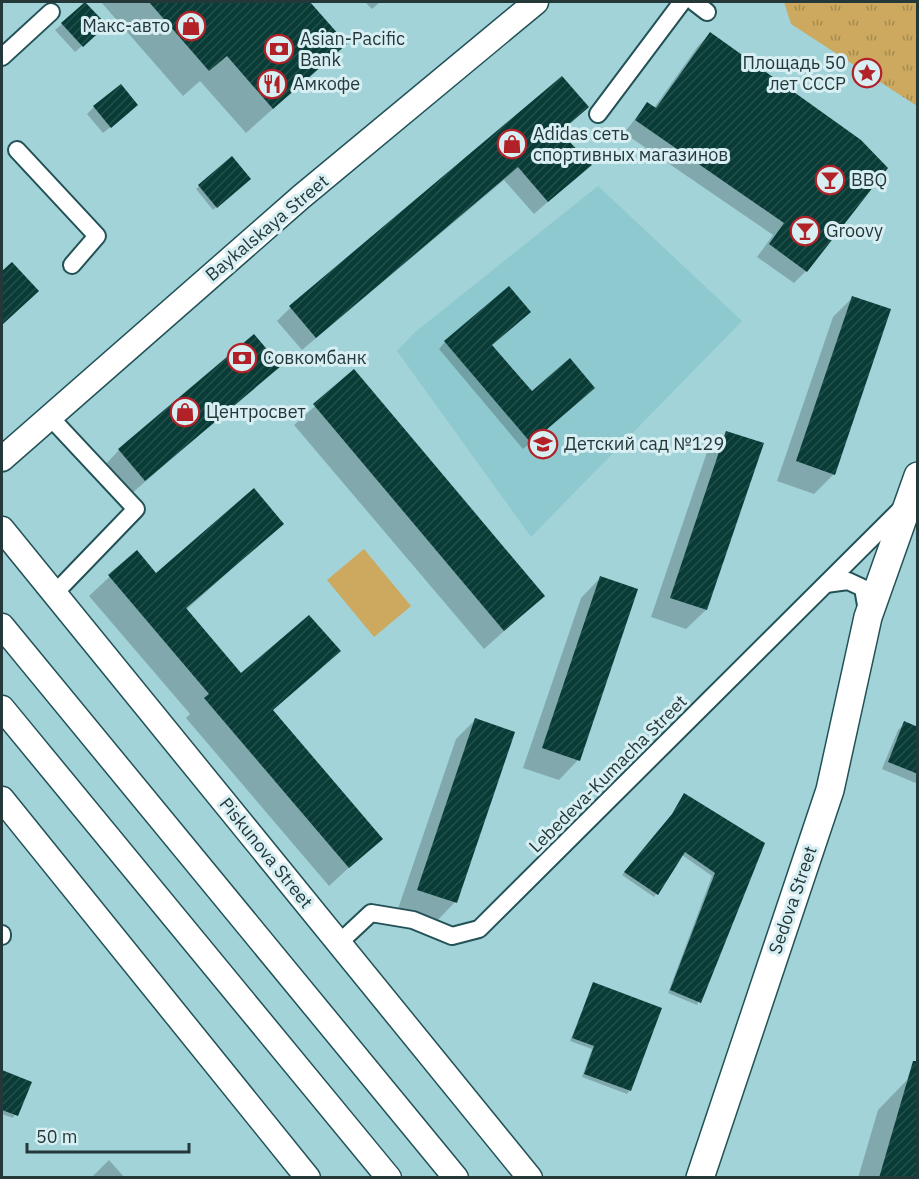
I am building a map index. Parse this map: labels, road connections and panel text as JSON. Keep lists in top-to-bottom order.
{
  "streets": {
    "main road": ["Baykalskaya Street", "Piskunova Street", "Sedova Street"],
    "street": ["Lebedeva-Kumacha Street"]
  },
  "crossings": [
    ["Lebedeva-Kumacha Street", "Piskunova Street"]
  ],
  "places": {
    "shop": ["Макс-авто", "Adidas сеть спортивных магазинов", "Центросвет"],
    "bank": ["Asian-Pacific Bank", "Совкомбанк"],
    "place": ["Площадь 50 лет СССР"],
    "restaurant": ["Амкофе"],
    "bar": ["BBQ", "Groovy"],
    "school or university": ["Детский сад №129"]
  },
  "scale_bar": "50 m"
}
